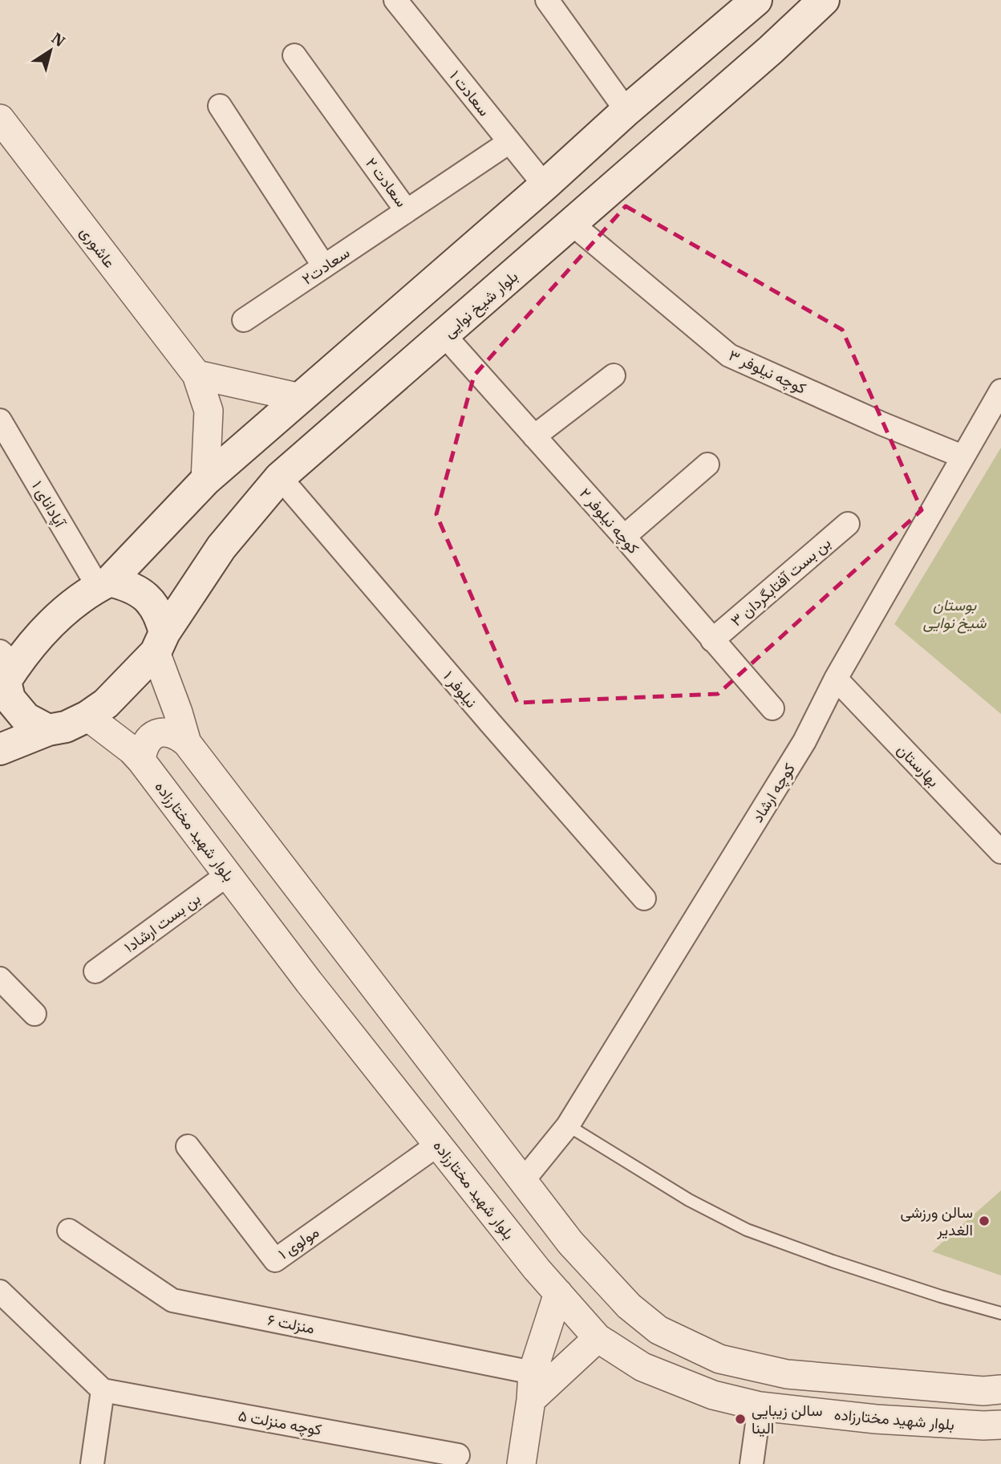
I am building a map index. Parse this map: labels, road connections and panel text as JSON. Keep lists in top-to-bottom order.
{
  "streets": {
    "main road": ["بلوار شیخ نوایی"],
    "street": [
      "سعادت ۱",
      "سعادت ۲",
      "عاشوری",
      "سعادت۲",
      "کوچه نیلوفر ۳",
      "آپادانای ۱",
      "کوچه نیلوفر ۲",
      "بن بست آفتابگردان ۳",
      "۱ نیلوفر",
      "بهارستان",
      "کوچه ارشاد",
      "بلوار شهید مختارزاده",
      "بن بست ارشاد۱",
      "مولوی ۱",
      "منزلت ۶",
      "کوچه منزلت ۵"
    ]
  },
  "crossings": [
    ["سعادت ۱", "سعادت ۲"],
    ["سعادت ۲", "سعادت۲"],
    ["بلوار شیخ نوایی", "کوچه نیلوفر ۳"],
    ["بلوار شیخ نوایی", "کوچه نیلوفر ۲"],
    ["بلوار شیخ نوایی", "۱ نیلوفر"],
    ["بلوار شیخ نوایی", "بلوار شهید مختارزاده"],
    ["کوچه نیلوفر ۳", "کوچه ارشاد"],
    ["کوچه نیلوفر ۲", "بن بست آفتابگردان ۳"],
    ["بهارستان", "کوچه ارشاد"],
    ["بلوار شهید مختارزاده", "بن بست ارشاد۱"],
    ["بلوار شهید مختارزاده", "مولوی ۱"]
  ],
  "parks": ["بوستان شیخ نوایی"],
  "places": ["سالن ورزشی الغدیر", "سالن زیبایی الینا"],
  "north": "top right"
}
